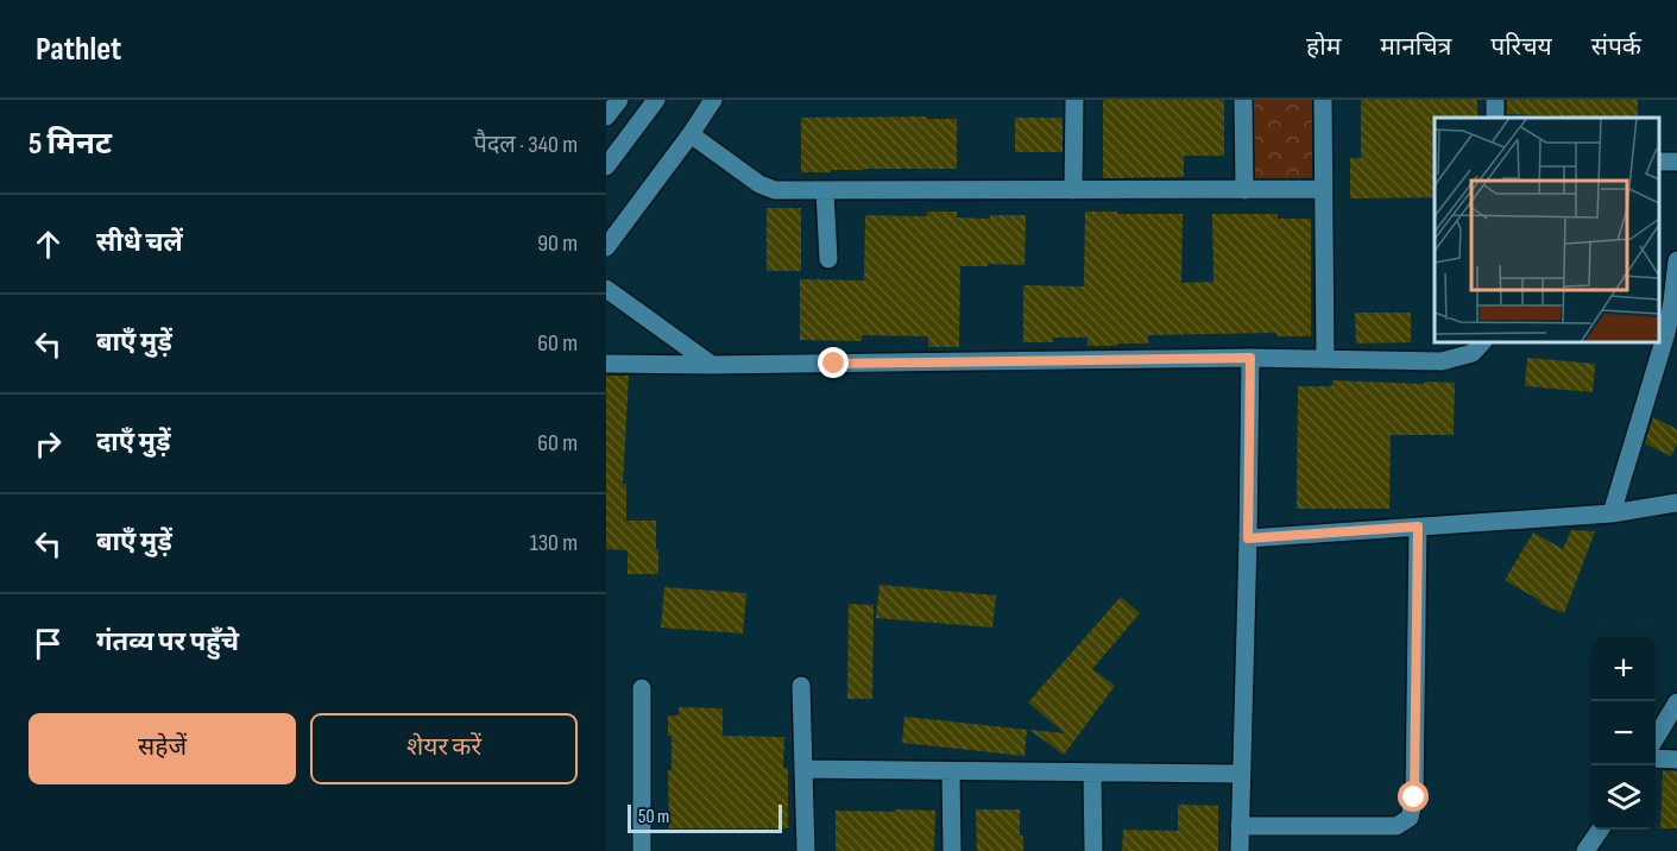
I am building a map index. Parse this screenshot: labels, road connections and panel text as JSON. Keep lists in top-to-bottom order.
{
  "scale_bar": "50 m",
  "page": {
    "header": "Pathlet",
    "nav": [
      "होम",
      "मानचित्र",
      "परिचय",
      "संपर्क"
    ],
    "heading": ["5 मिनट", "पैदल · 340 m"],
    "list": [
      ["सीधे चलें", "90 m"],
      ["बाएँ मुड़ें", "60 m"],
      ["दाएँ मुड़ें", "60 m"],
      ["बाएँ मुड़ें", "130 m"],
      "गंतव्य पर पहुँचे"
    ],
    "map_buttons": ["+", "−"],
    "buttons": ["सहेजें", "शेयर करें"],
    "scale": "50 m"
  }
}
